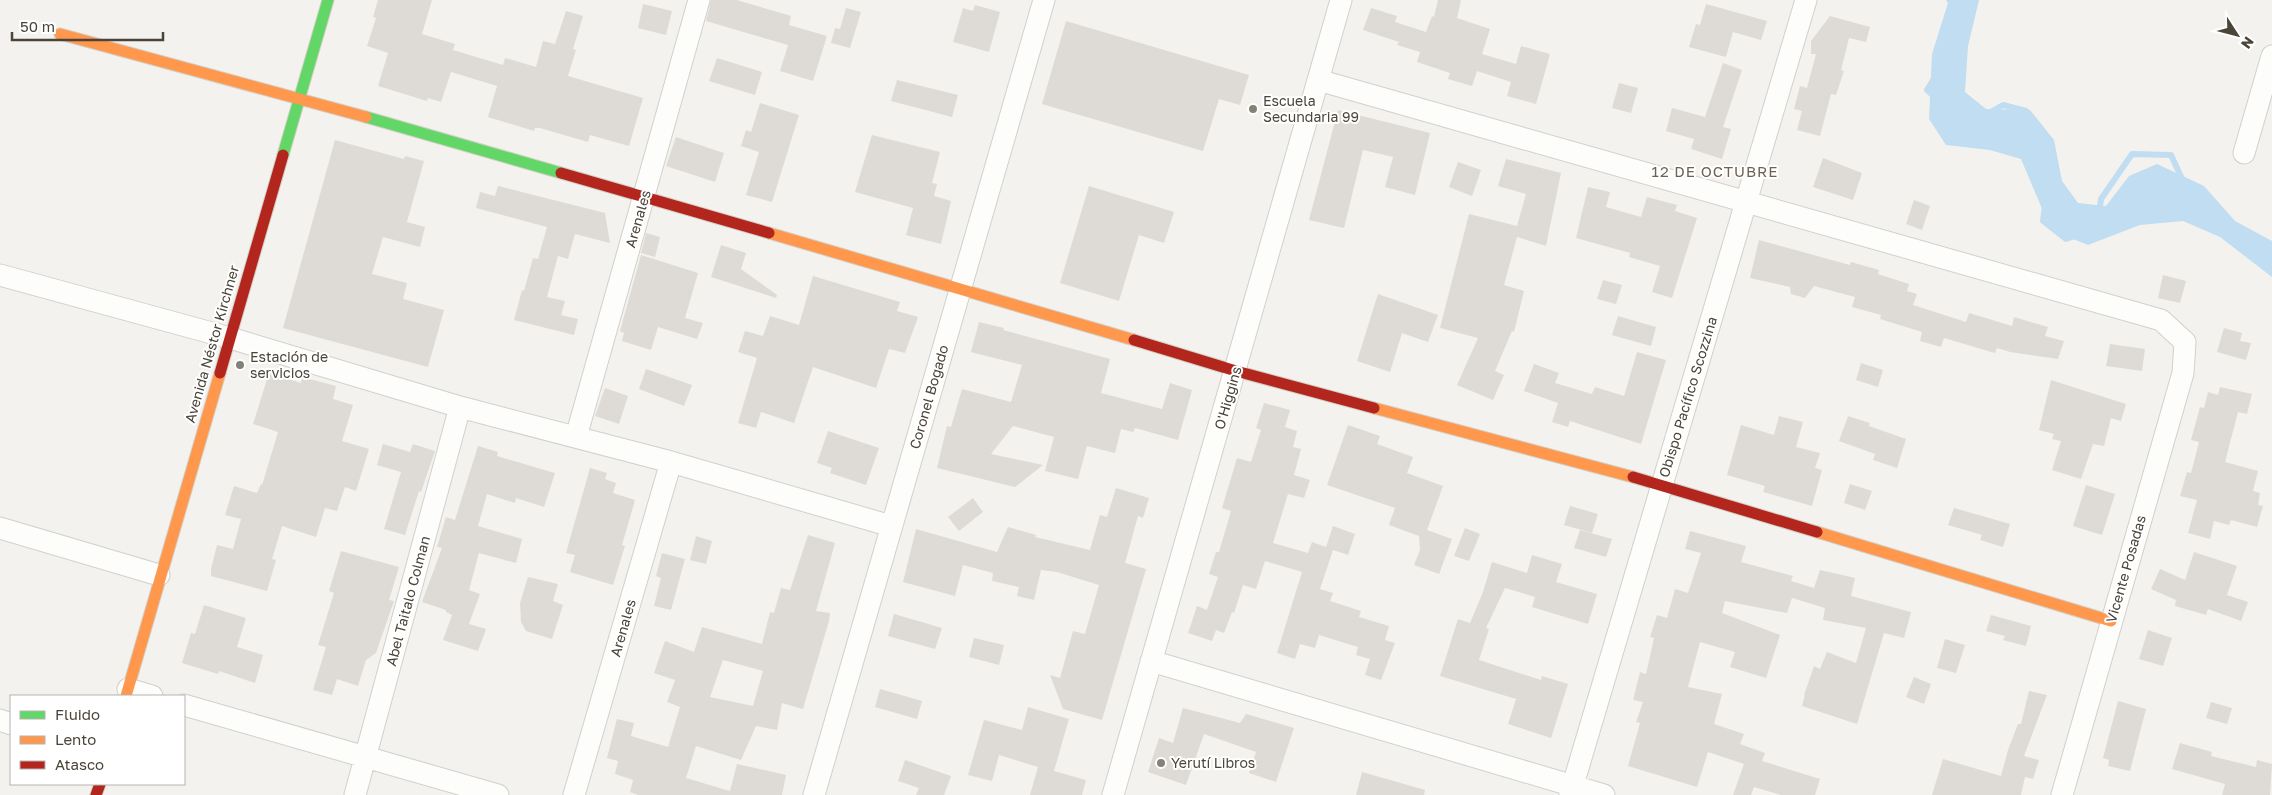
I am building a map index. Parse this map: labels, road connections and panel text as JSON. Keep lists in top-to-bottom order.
{
  "streets": {
    "street": [
      "Arenales",
      "Avenida Néstor Kirchner",
      "Coronel Bogado",
      "Obispo Pacífico Scozzina",
      "O'Higgins",
      "Vicente Posadas",
      "Abel Taitalo Colman"
    ]
  },
  "crossings": [
    ["Obispo Pacífico Scozzina", "Vicente Posadas"]
  ],
  "districts": ["12 DE OCTUBRE"],
  "places": ["Escuela Secundaria 99", "Estación de servicios", "Yerutí Libros"],
  "legend": ["Fluido", "Lento", "Atasco"],
  "scale_bar": "50 m",
  "north": "bottom right"
}
